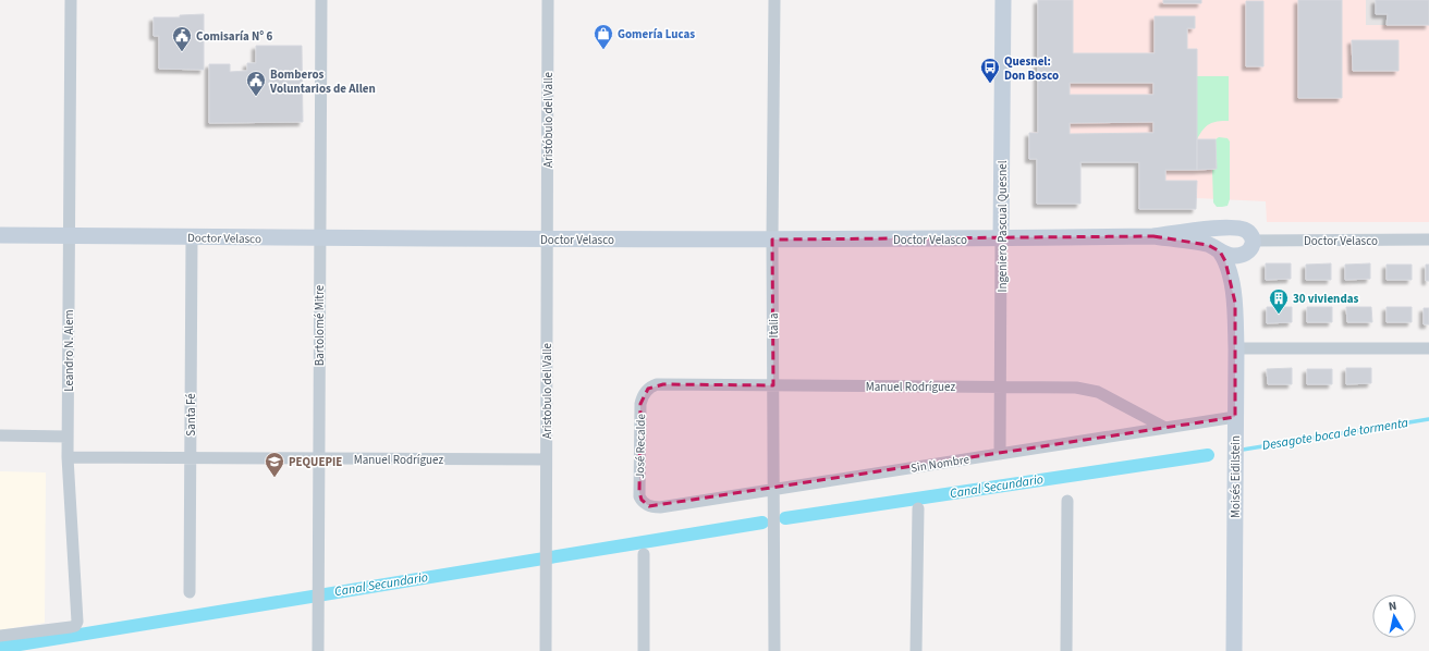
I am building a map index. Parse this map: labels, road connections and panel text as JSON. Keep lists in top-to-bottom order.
{
  "streets": {
    "main road": ["Ingeniero Pascual Quesnel", "Doctor Velasco", "Moisés Eidilstein"],
    "street": [
      "Aristóbulo del Valle",
      "Bartolomé Mitre",
      "Italia",
      "Leandro N. Alem",
      "Manuel Rodríguez",
      "Aristobulo del Valle",
      "Santa Fé",
      "José Recalde",
      "Sin Nombre"
    ]
  },
  "crossings": [
    ["Aristóbulo del Valle", "Doctor Velasco"],
    ["Aristóbulo del Valle", "Aristobulo del Valle"],
    ["Ingeniero Pascual Quesnel", "Doctor Velasco"],
    ["Ingeniero Pascual Quesnel", "Manuel Rodríguez"],
    ["Ingeniero Pascual Quesnel", "Sin Nombre"],
    ["Doctor Velasco", "Bartolomé Mitre"],
    ["Doctor Velasco", "Italia"],
    ["Doctor Velasco", "Leandro N. Alem"],
    ["Doctor Velasco", "Aristobulo del Valle"],
    ["Doctor Velasco", "Santa Fé"],
    ["Doctor Velasco", "Moisés Eidilstein"],
    ["Bartolomé Mitre", "Manuel Rodríguez"],
    ["Italia", "Manuel Rodríguez"],
    ["Italia", "Sin Nombre"],
    ["Leandro N. Alem", "Manuel Rodríguez"],
    ["Manuel Rodríguez", "Aristobulo del Valle"],
    ["Manuel Rodríguez", "Santa Fé"],
    ["Manuel Rodríguez", "José Recalde"],
    ["Manuel Rodríguez", "Sin Nombre"],
    ["José Recalde", "Sin Nombre"],
    ["Sin Nombre", "Moisés Eidilstein"]
  ],
  "water": ["Desagote boca de tormenta", "Canal Secundario"],
  "places": {
    "shop": ["Gomería Lucas"],
    "public building": ["Comisaría N° 6", "Bomberos Voluntarios de Allen"],
    "bus stop": ["Quesnel: Don Bosco"],
    "building": ["30 viviendas"],
    "school or university": ["PEQUEPIE"]
  },
  "north": "top"
}
